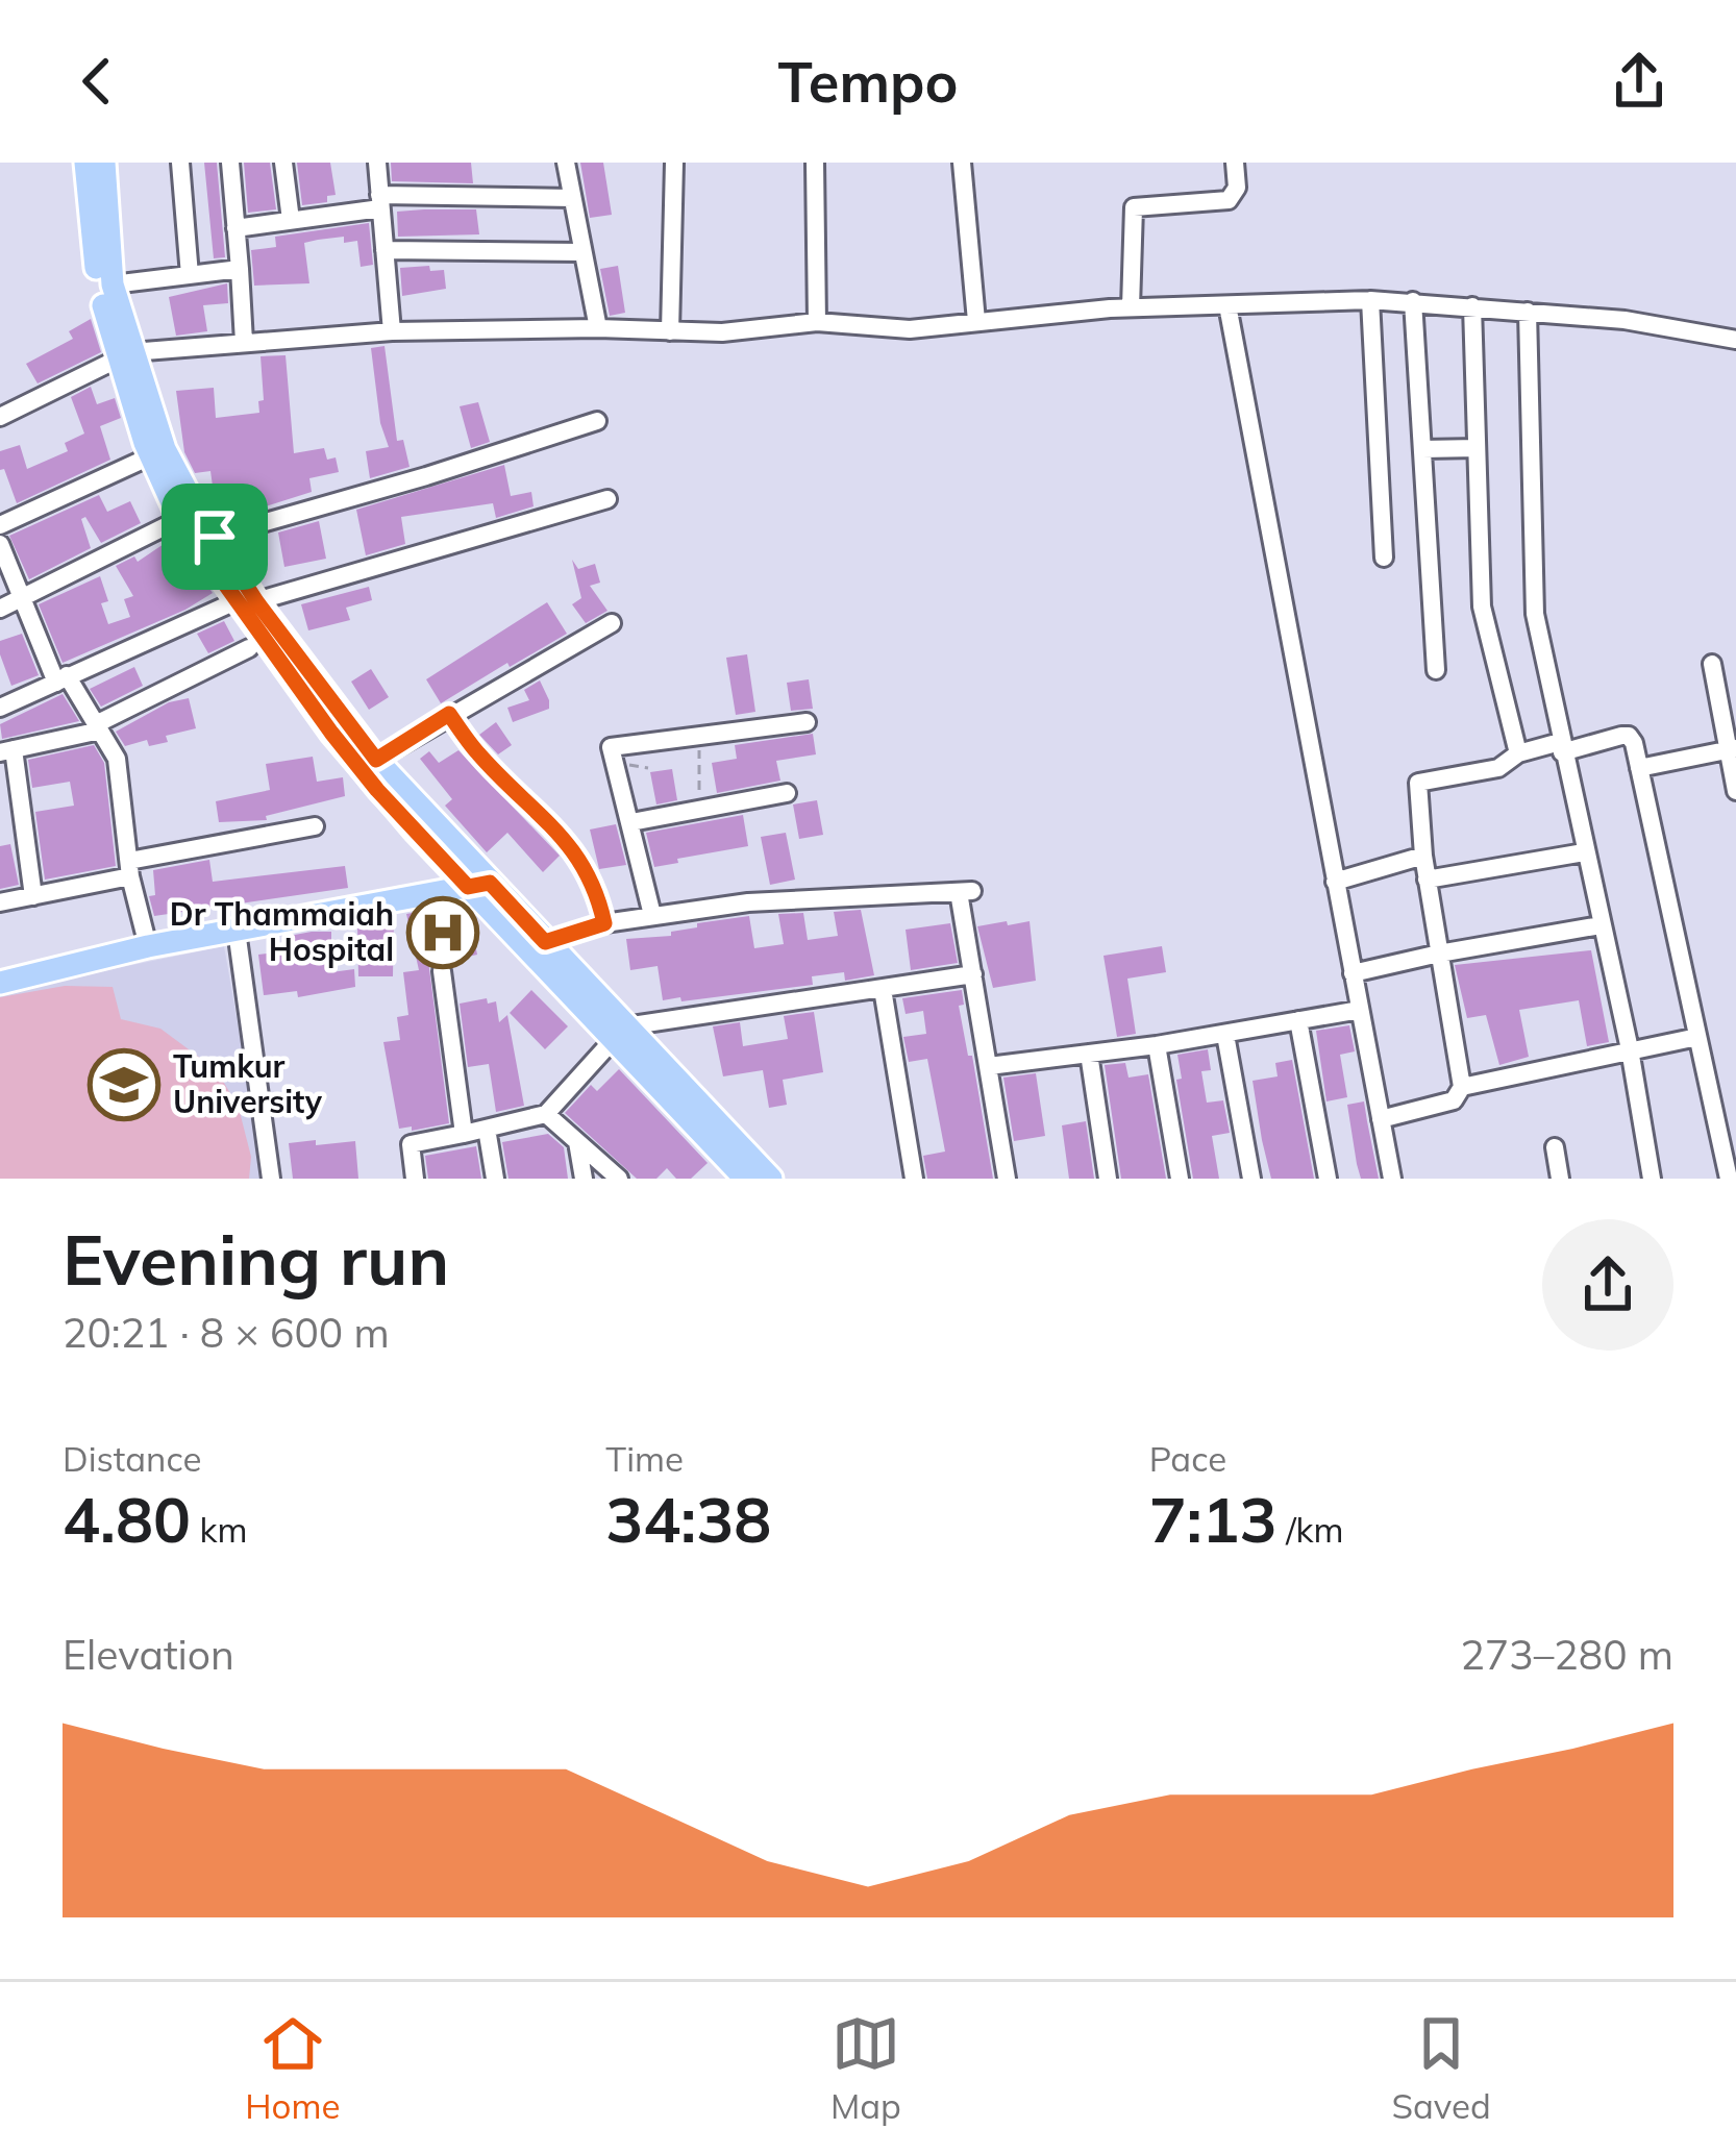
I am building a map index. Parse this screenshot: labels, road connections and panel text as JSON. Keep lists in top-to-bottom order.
{
  "places": {
    "hospital": ["Dr Thammaiah Hospital"],
    "school or university": ["Tumkur University"]
  },
  "page": {
    "header": "Tempo",
    "heading": ["Evening run", "20:21 · 8 × 600 m"],
    "stats": [
      ["Distance", "4.80 km"],
      ["Time", "34:38"],
      ["Pace", "7:13 /km"]
    ],
    "chart": ["Elevation", "273–280 m"],
    "tabs": ["Home", "Map", "Saved"]
  }
}
